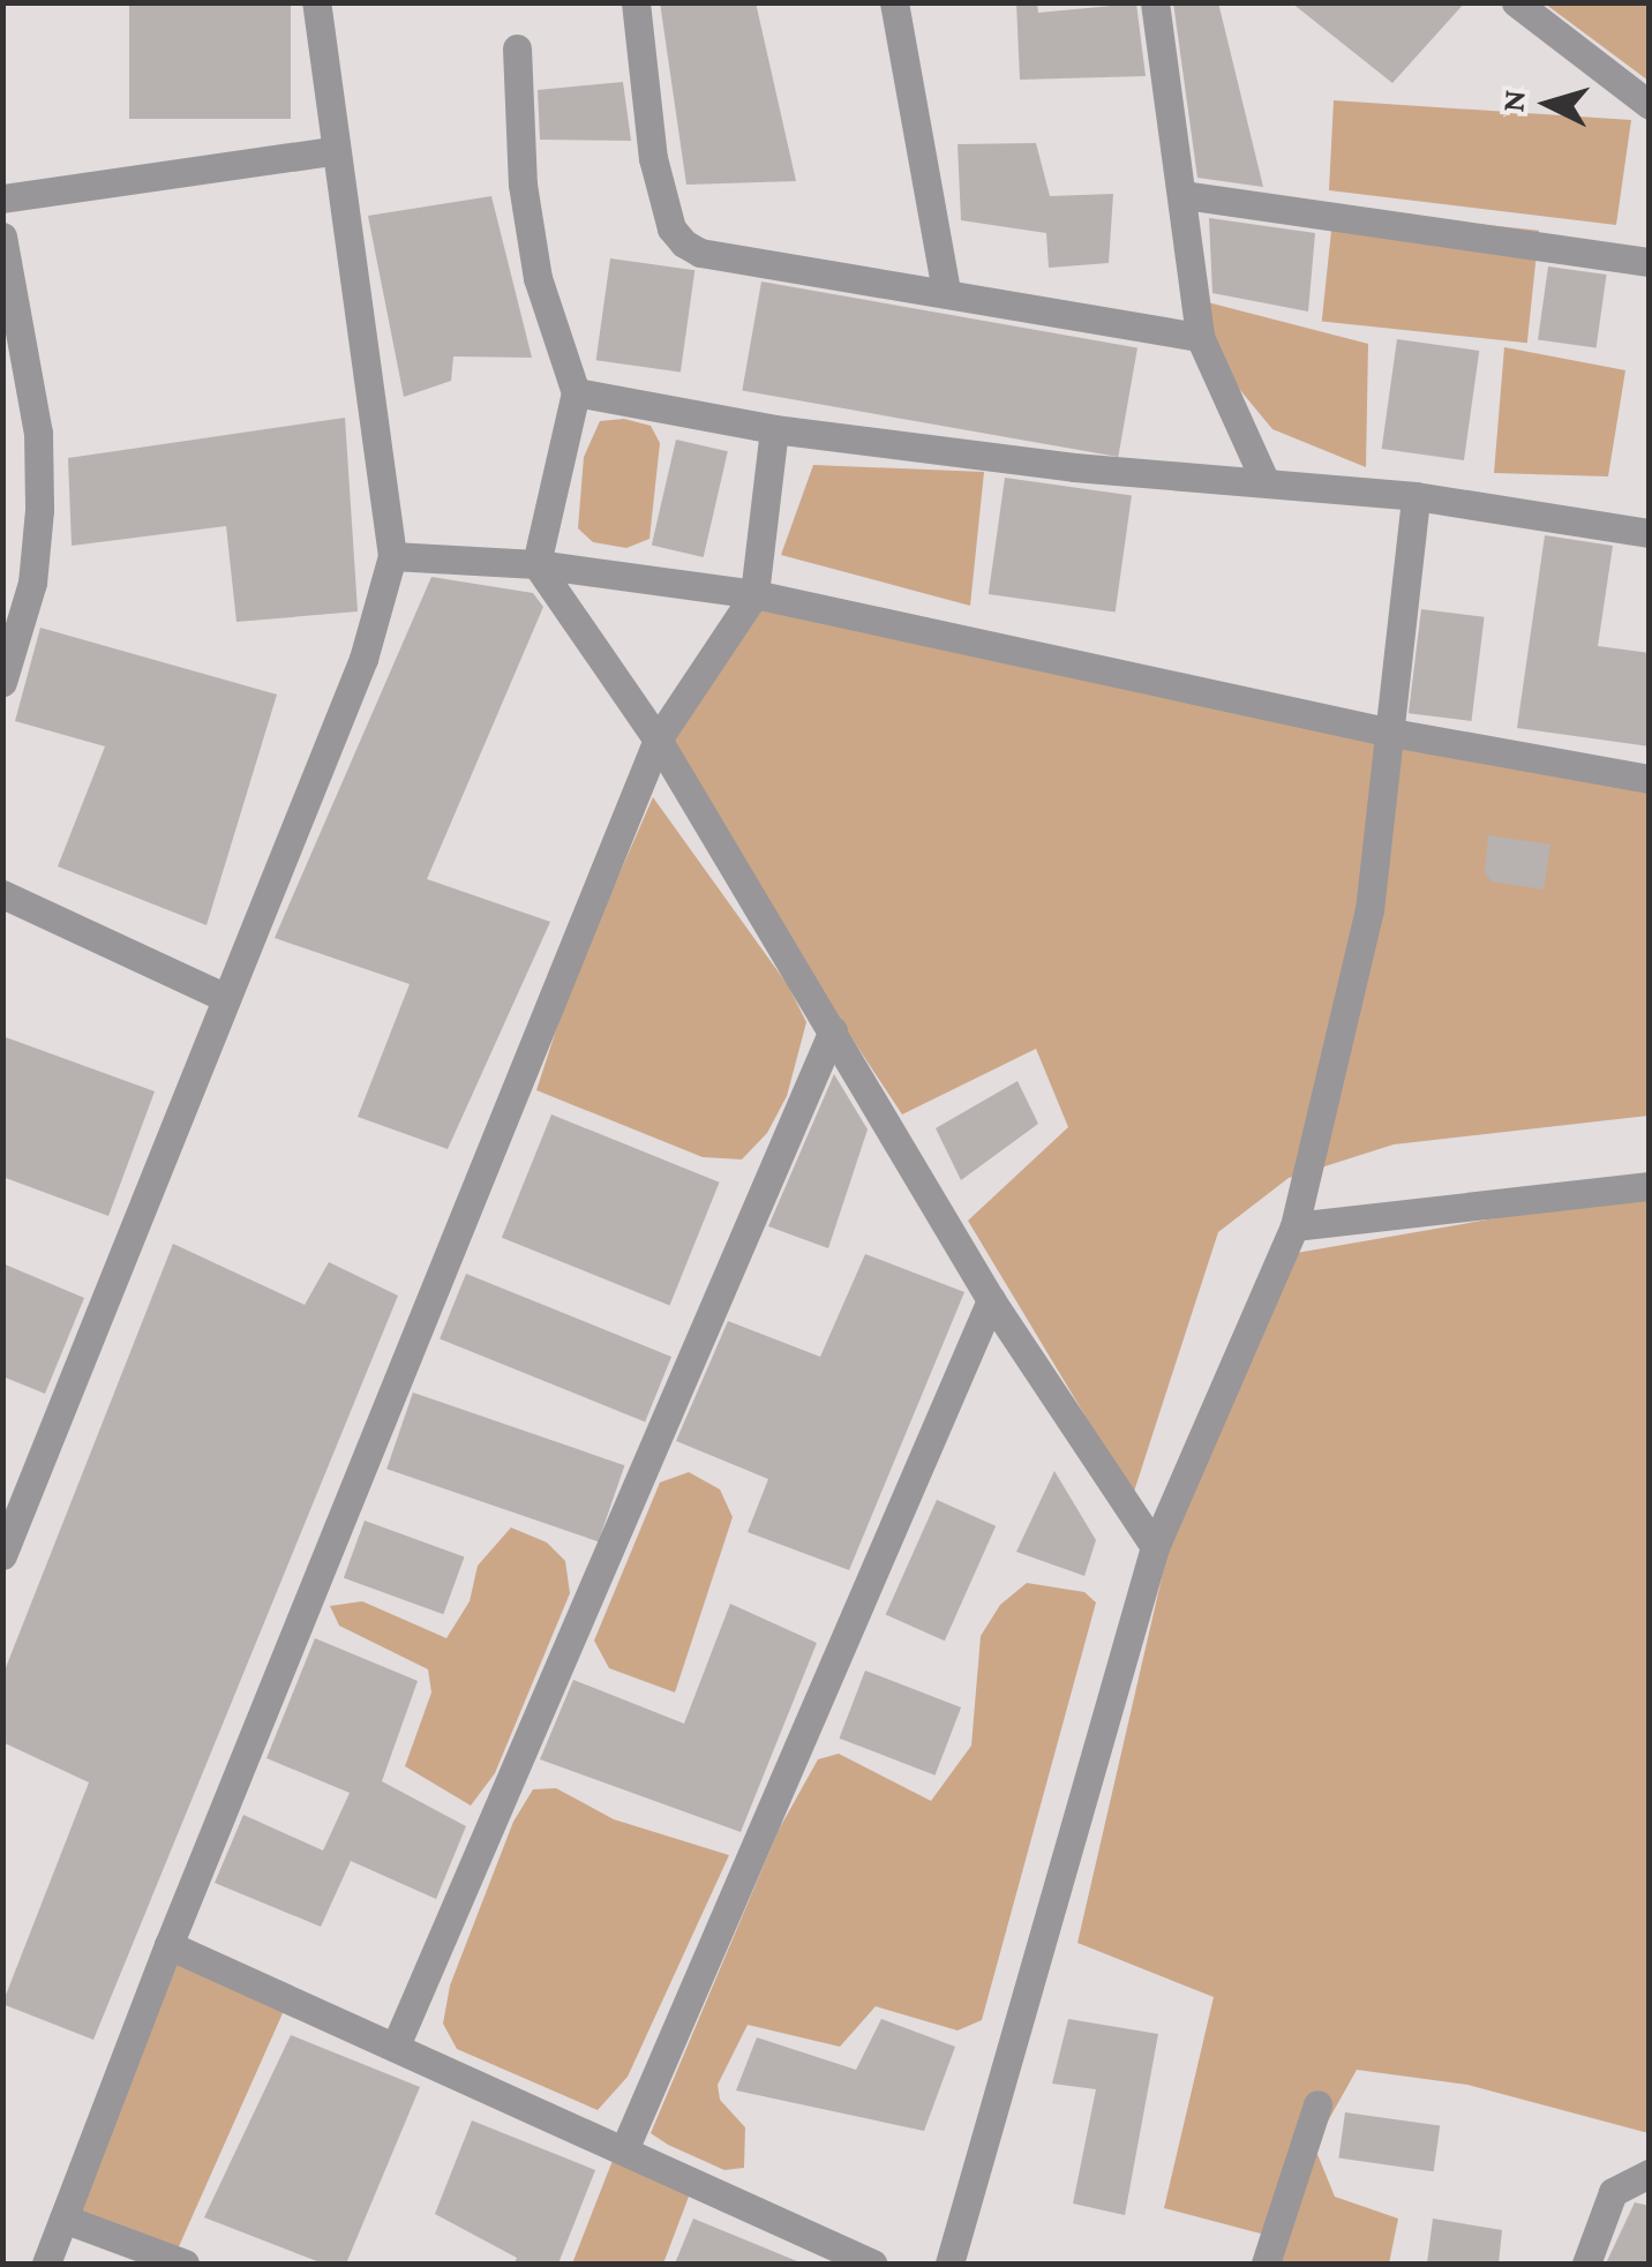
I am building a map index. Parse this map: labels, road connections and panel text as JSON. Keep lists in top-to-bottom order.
{
  "north": "left"
}
